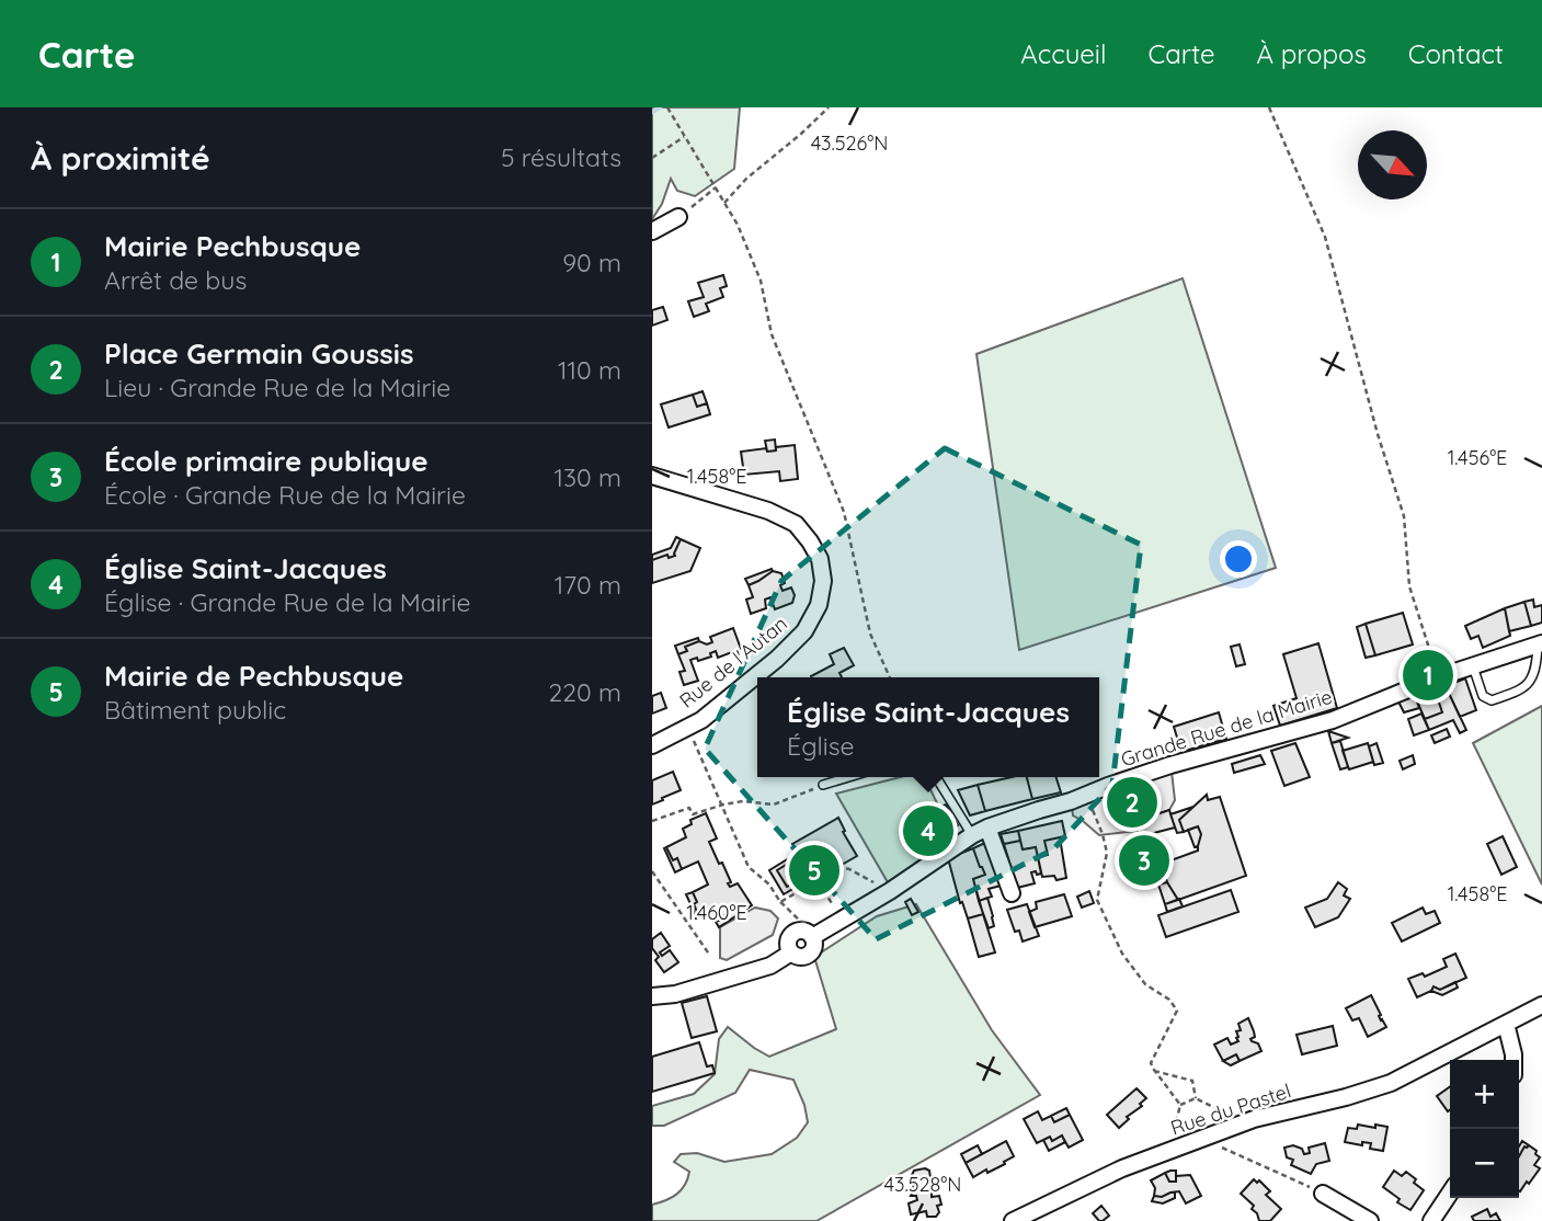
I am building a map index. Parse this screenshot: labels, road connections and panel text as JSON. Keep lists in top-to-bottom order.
{
  "streets": {
    "street": ["Rue de l'Autan", "Grande Rue de la Mairie", "Rue du Pastel"]
  },
  "north": "bottom right",
  "page": {
    "header": "Carte",
    "nav": [
      "Accueil",
      "Carte",
      "À propos",
      "Contact"
    ],
    "heading": ["À proximité", "5 résultats"],
    "list": [
      {
        "mark": "1",
        "name": "Mairie Pechbusque",
        "note": "Arrêt de bus",
        "value": "90 m"
      },
      {
        "mark": "2",
        "name": "Place Germain Goussis",
        "note": "Lieu · Grande Rue de la Mairie",
        "value": "110 m"
      },
      {
        "mark": "3",
        "name": "École primaire publique",
        "note": "École · Grande Rue de la Mairie",
        "value": "130 m"
      },
      {
        "mark": "4",
        "name": "Église Saint-Jacques",
        "note": "Église · Grande Rue de la Mairie",
        "value": "170 m"
      },
      {
        "mark": "5",
        "name": "Mairie de Pechbusque",
        "note": "Bâtiment public",
        "value": "220 m"
      }
    ],
    "pins": [
      "1",
      "2",
      "4",
      "3",
      "5"
    ],
    "popup": ["Église Saint-Jacques", "Église"],
    "map_buttons": ["+", "−"]
  },
  "coordinates": [
    "43.526°N",
    "1.456°E",
    "1.458°E",
    "1.460°E",
    "43.528°N"
  ]
}
